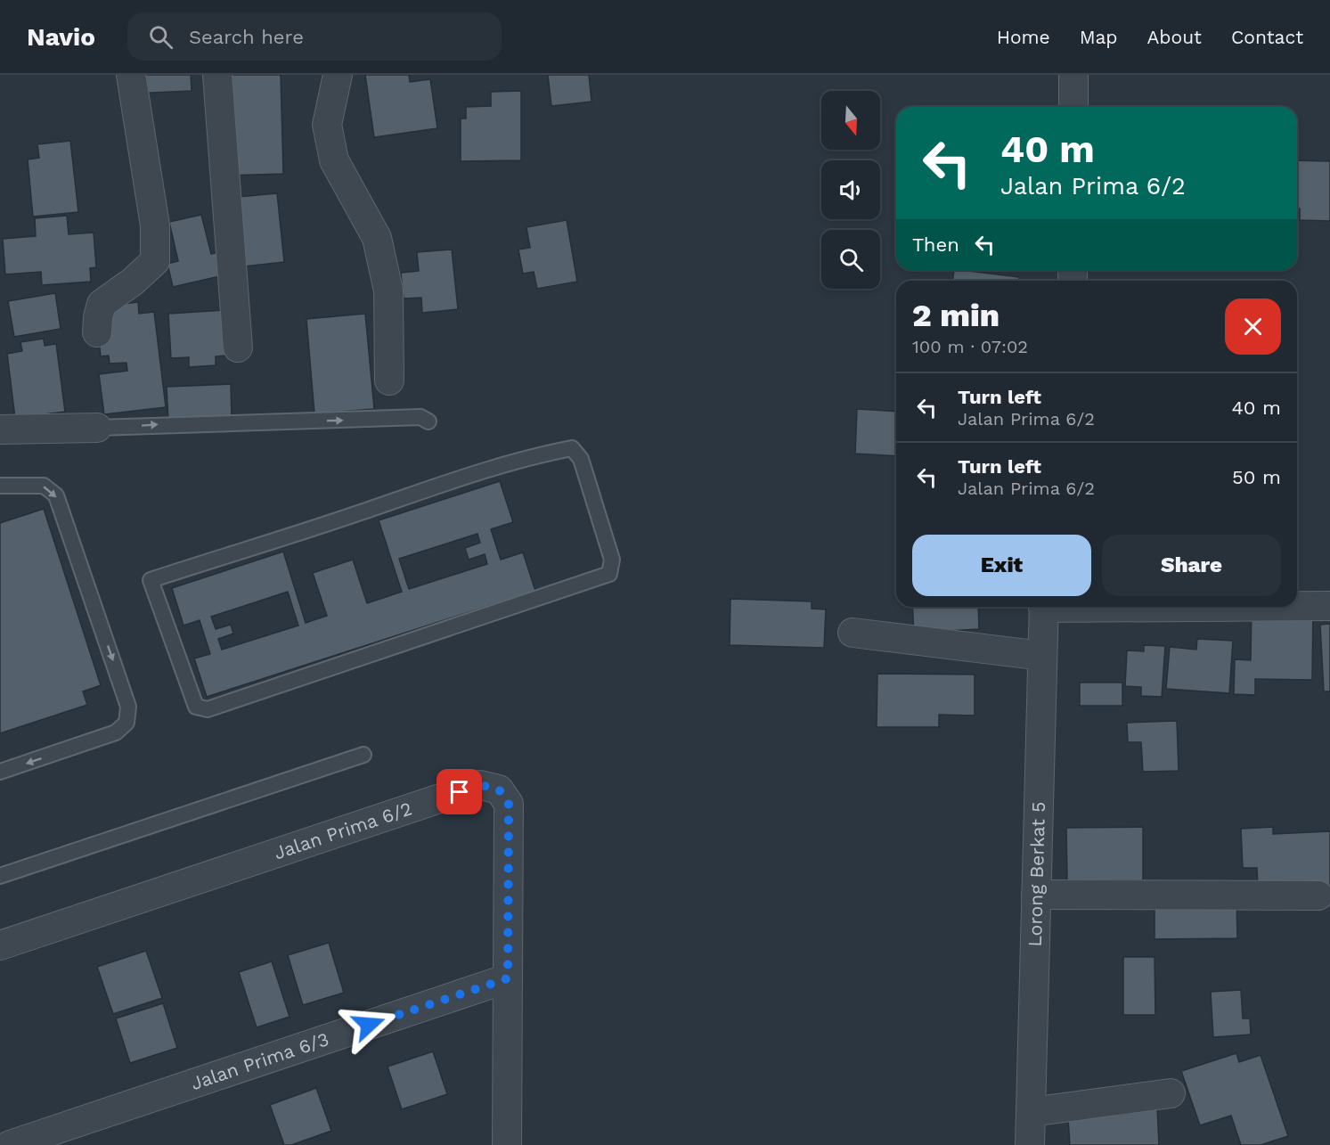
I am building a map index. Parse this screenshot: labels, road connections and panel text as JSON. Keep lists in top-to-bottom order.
{
  "streets": {
    "street": ["Jalan Prima 6/2", "Lorong Berkat 5", "Jalan Prima 6/3"]
  },
  "crossings": [
    ["Jalan Prima 6/2", "Jalan Prima 6/3"]
  ],
  "north": "bottom",
  "page": {
    "header": "Navio",
    "search": "Search here",
    "nav": [
      "Home",
      "Map",
      "About",
      "Contact"
    ],
    "turn": ["40 m", "Jalan Prima 6/2"],
    "then": "Then",
    "heading": ["2 min", "100 m · 07:02"],
    "list": [
      {
        "name": "Turn left",
        "note": "Jalan Prima 6/2",
        "value": "40 m"
      },
      {
        "name": "Turn left",
        "note": "Jalan Prima 6/2",
        "value": "50 m"
      }
    ],
    "buttons": ["Exit", "Share"]
  }
}
